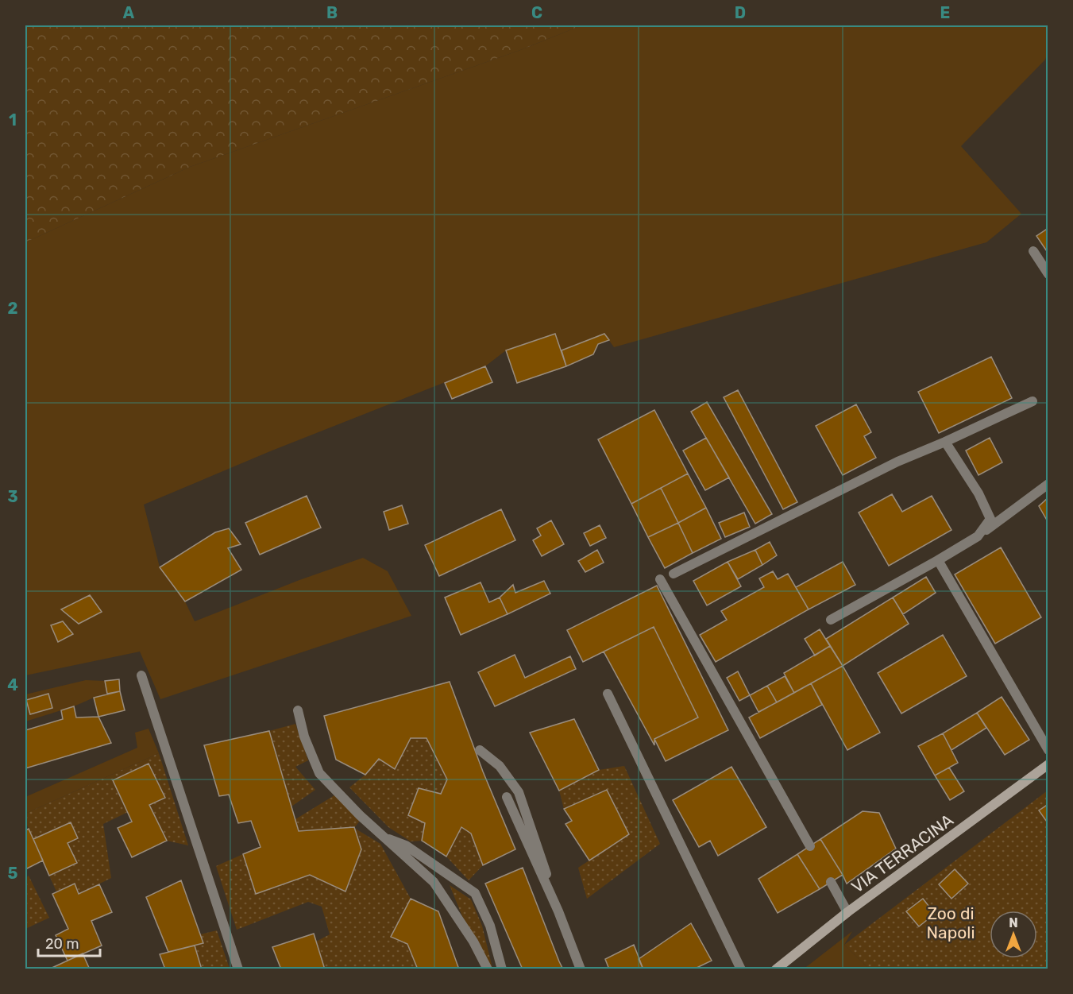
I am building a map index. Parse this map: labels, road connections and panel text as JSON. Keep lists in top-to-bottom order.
{
  "streets": {
    "main road": ["VIA TERRACINA"]
  },
  "parks": ["Zoo di Napoli"],
  "scale_bar": "20 m",
  "north": "top",
  "grid": {
    "columns": [
      "A",
      "B",
      "C",
      "D",
      "E"
    ],
    "rows": [
      "1",
      "2",
      "3",
      "4",
      "5"
    ]
  }
}
